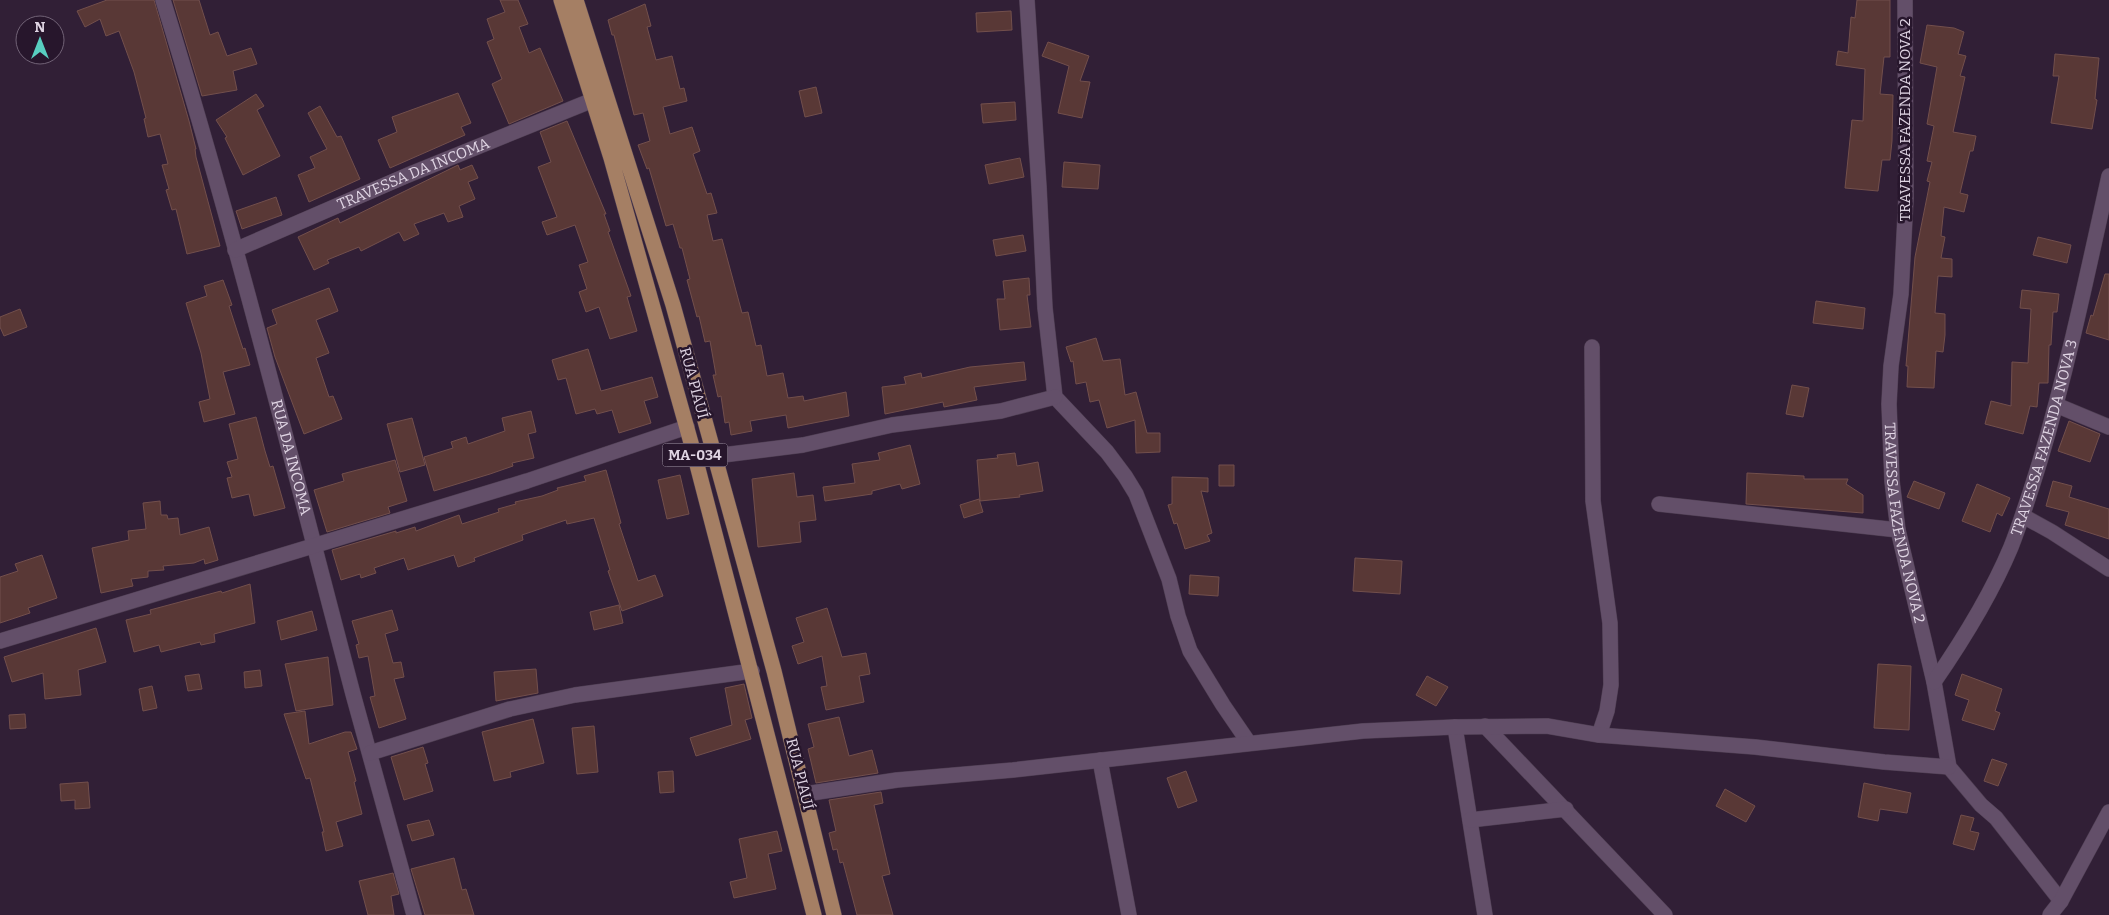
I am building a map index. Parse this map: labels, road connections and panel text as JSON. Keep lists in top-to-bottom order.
{
  "streets": {
    "main road": ["RUA PIAUÍ", "MA-034"],
    "street": [
      "TRAVESSA FAZENDA NOVA 2",
      "TRAVESSA DA INCOMA",
      "TRAVESSA FAZENDA NOVA 3",
      "RUA DA INCOMA"
    ]
  },
  "crossings": [
    ["TRAVESSA FAZENDA NOVA 2", "TRAVESSA FAZENDA NOVA 3"],
    ["TRAVESSA DA INCOMA", "RUA PIAUÍ"],
    ["TRAVESSA DA INCOMA", "RUA DA INCOMA"]
  ],
  "north": "top"
}
